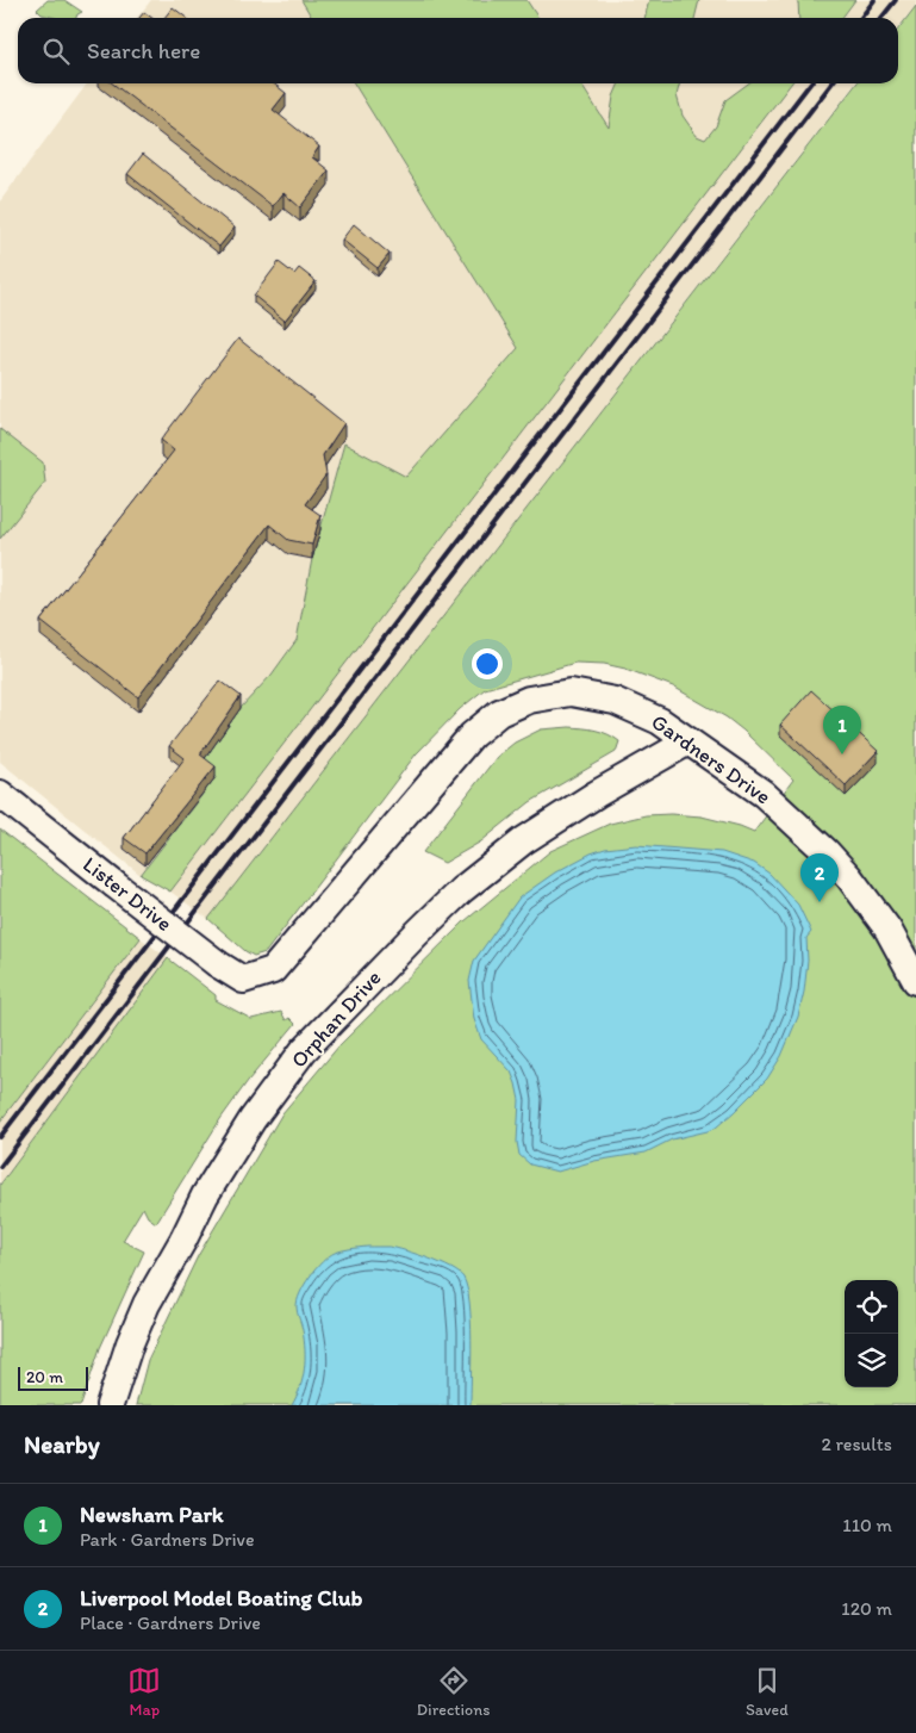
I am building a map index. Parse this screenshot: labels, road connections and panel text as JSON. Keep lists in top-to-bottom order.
{
  "streets": {
    "street": ["Gardners Drive", "Lister Drive", "Orphan Drive"]
  },
  "crossings": [
    ["Gardners Drive", "Lister Drive"],
    ["Gardners Drive", "Orphan Drive"]
  ],
  "scale_bar": "20 m",
  "page": {
    "search": "Search here",
    "pins": ["1", "2"],
    "scale": "20 m",
    "heading": ["Nearby", "2 results"],
    "list": [
      {
        "mark": "1",
        "name": "Newsham Park",
        "note": "Park · Gardners Drive",
        "value": "110 m"
      },
      {
        "mark": "2",
        "name": "Liverpool Model Boating Club",
        "note": "Place · Gardners Drive",
        "value": "120 m"
      }
    ],
    "nav": ["Map", "Directions", "Saved"]
  }
}
